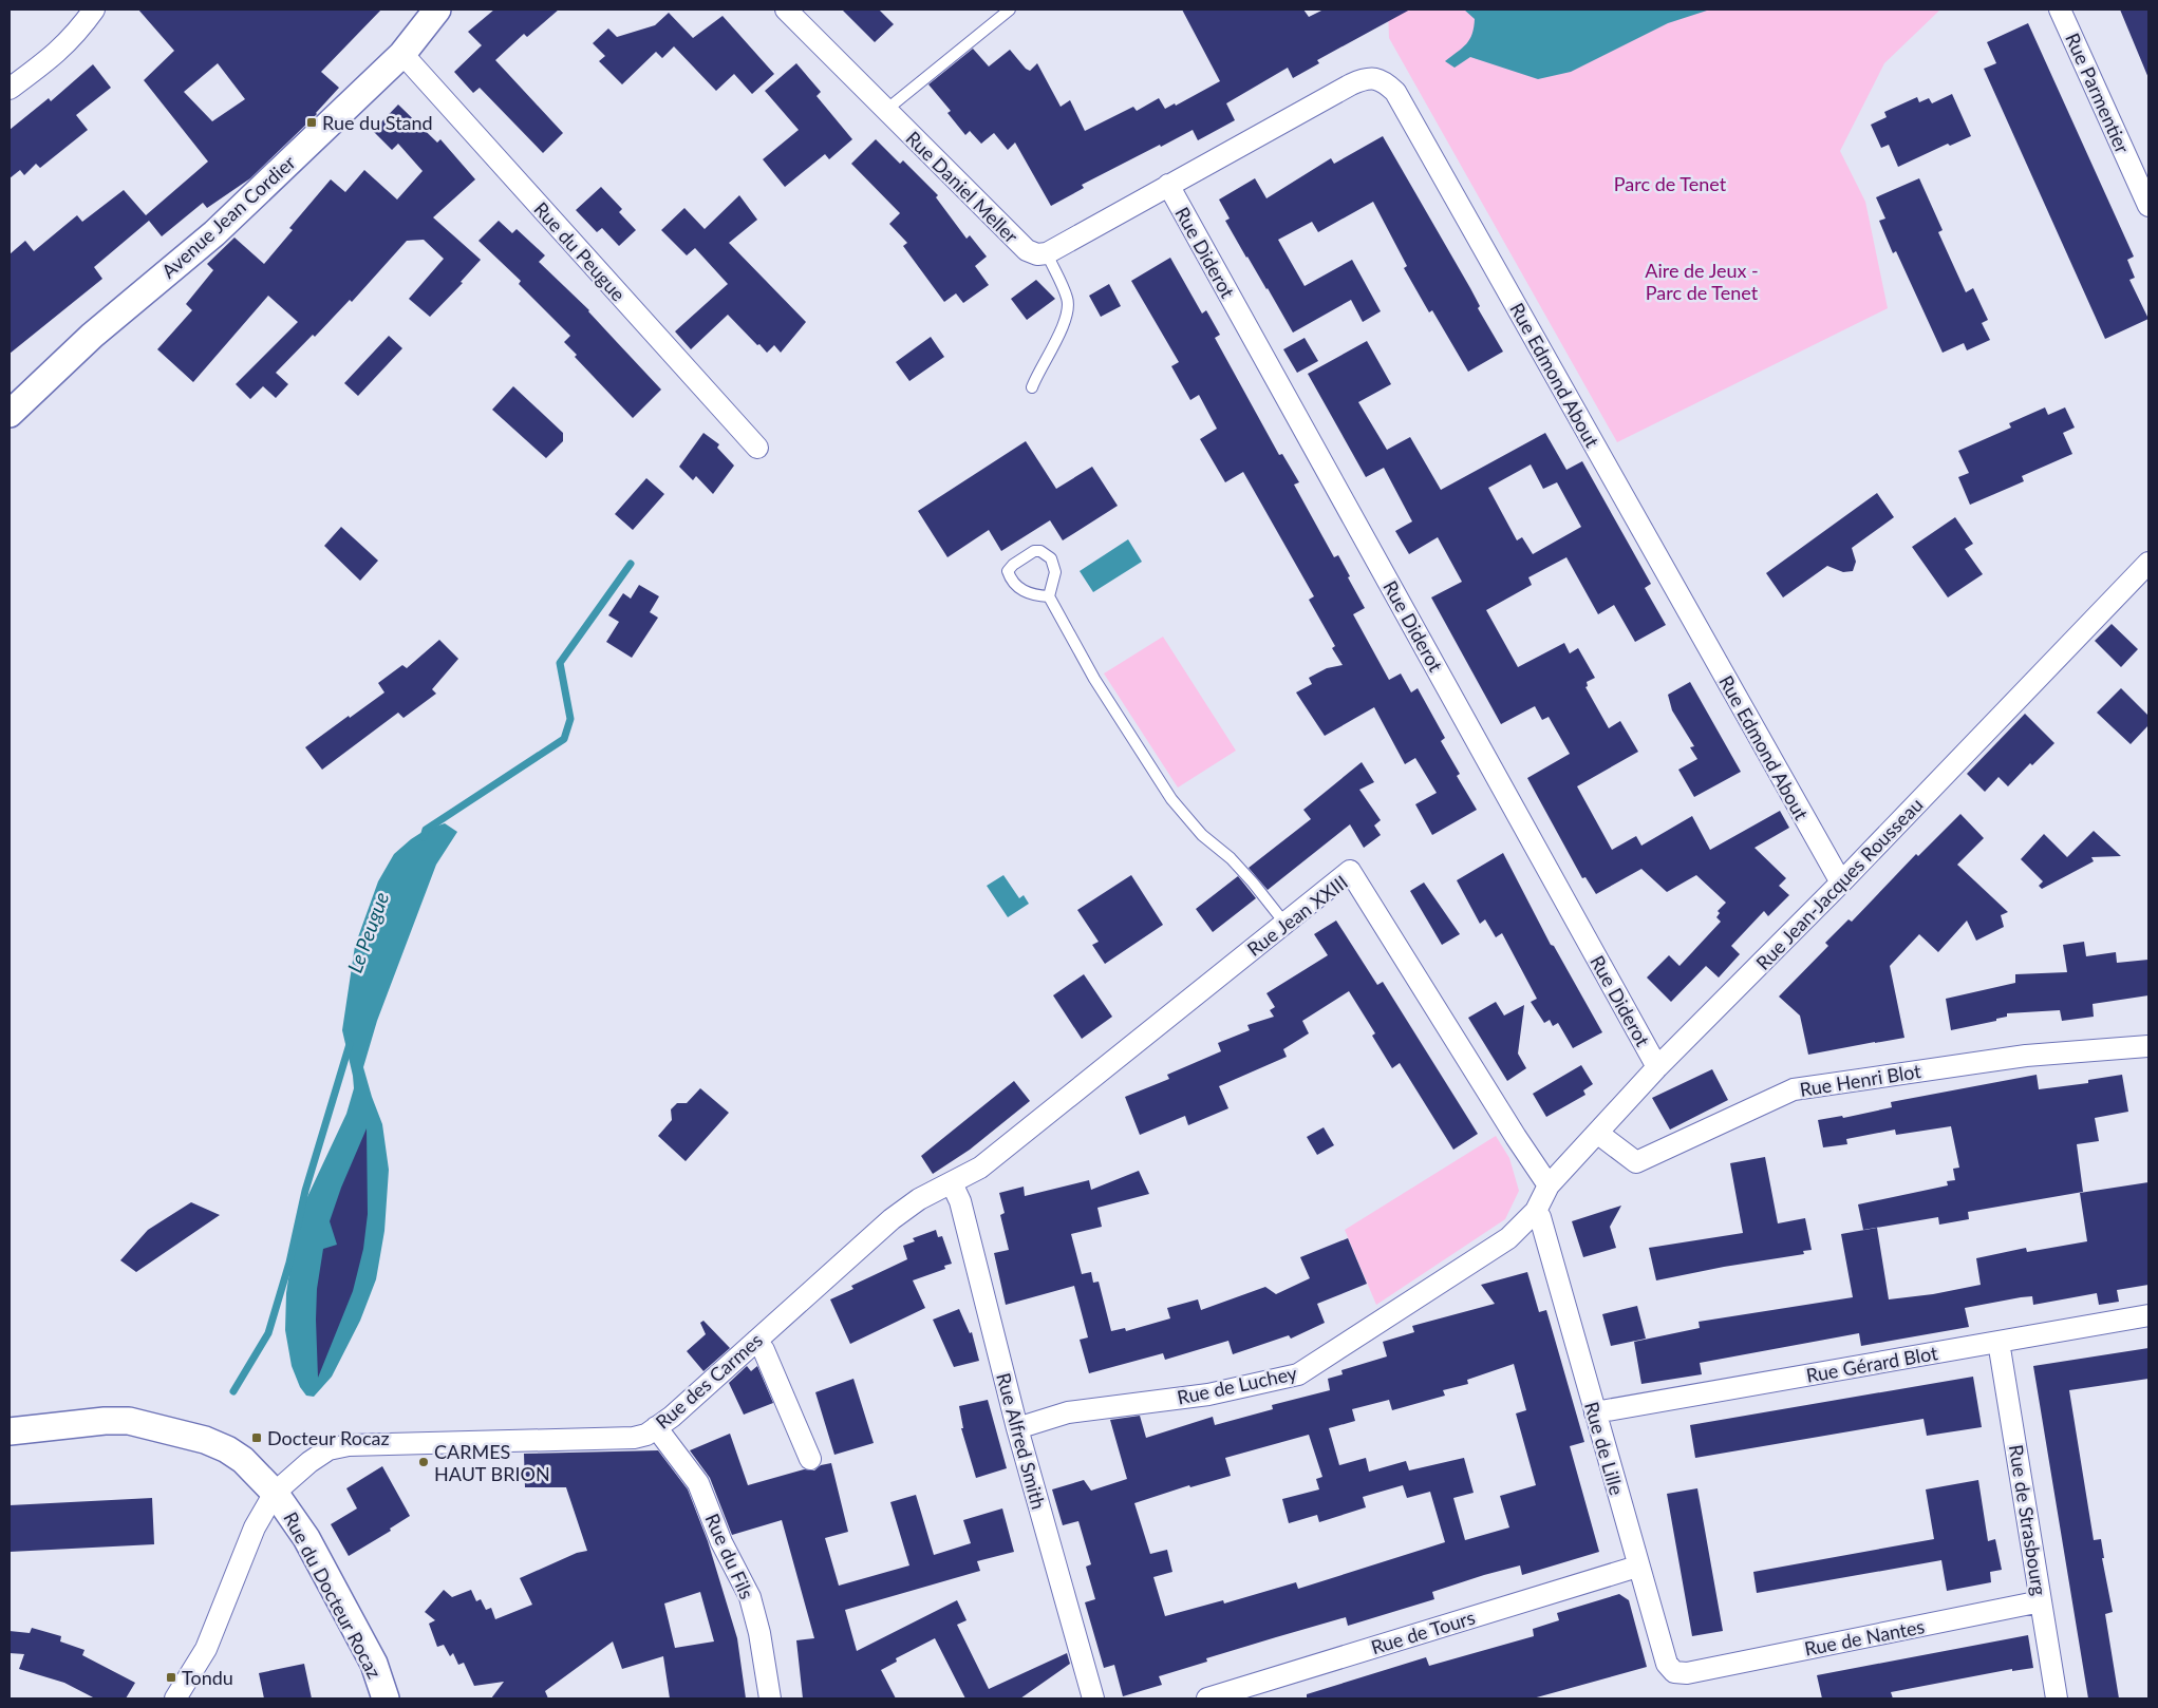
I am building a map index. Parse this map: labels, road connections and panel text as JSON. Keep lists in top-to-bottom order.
{
  "streets": {
    "street": [
      "Rue Parmentier",
      "Rue Daniel Meller",
      "Avenue Jean Cordier",
      "Rue du Peugue",
      "Rue Diderot",
      "Rue Edmond About",
      "Rue Jean-Jacques Rousseau",
      "Rue Jean XXIII",
      "Rue Henri Blot",
      "Rue Gérard Blot",
      "Rue des Carmes",
      "Rue de Luchey",
      "Rue Alfred Smith",
      "Rue de Lille",
      "Rue de Strasbourg",
      "Rue du Fils",
      "Rue du Docteur Rocaz",
      "Rue de Tours",
      "Rue de Nantes"
    ]
  },
  "crossings": [
    ["Avenue Jean Cordier", "Rue du Peugue"],
    ["Rue Diderot", "Rue Edmond About"],
    ["Rue Diderot", "Rue Jean-Jacques Rousseau"],
    ["Rue Edmond About", "Rue Jean-Jacques Rousseau"],
    ["Rue Jean-Jacques Rousseau", "Rue Jean XXIII"],
    ["Rue Jean-Jacques Rousseau", "Rue Henri Blot"],
    ["Rue Jean-Jacques Rousseau", "Rue de Luchey"],
    ["Rue Jean-Jacques Rousseau", "Rue de Lille"],
    ["Rue Jean XXIII", "Rue des Carmes"],
    ["Rue Jean XXIII", "Rue Alfred Smith"],
    ["Rue Gérard Blot", "Rue de Lille"],
    ["Rue Gérard Blot", "Rue de Strasbourg"],
    ["Rue des Carmes", "Rue Alfred Smith"],
    ["Rue des Carmes", "Rue du Fils"],
    ["Rue des Carmes", "Rue du Docteur Rocaz"],
    ["Rue de Luchey", "Rue Alfred Smith"],
    ["Rue de Luchey", "Rue de Lille"],
    ["Rue de Lille", "Rue de Tours"],
    ["Rue de Lille", "Rue de Nantes"],
    ["Rue de Strasbourg", "Rue de Nantes"]
  ],
  "water": ["Le Peugue"],
  "parks": ["Parc de Tenet", "Aire de Jeux - Parc de Tenet"],
  "places": {
    "transit": ["Rue du Stand", "Docteur Rocaz", "Tondu"],
    "other": ["CARMES HAUT BRION"]
  }
}
